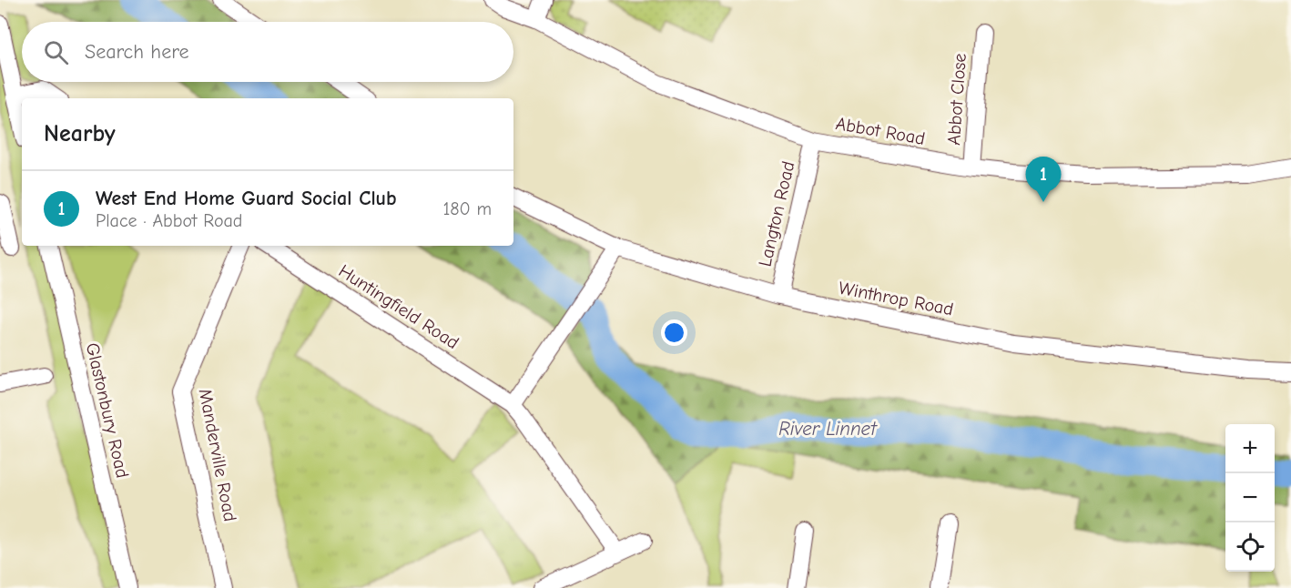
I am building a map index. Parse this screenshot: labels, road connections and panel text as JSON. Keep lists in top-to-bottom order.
{
  "streets": {
    "street": [
      "Abbot Close",
      "Abbot Road",
      "Langton Road",
      "Winthrop Road",
      "Huntingfield Road",
      "Glastonbury Road",
      "Manderville Road"
    ]
  },
  "crossings": [
    ["Abbot Close", "Abbot Road"],
    ["Abbot Road", "Langton Road"],
    ["Langton Road", "Winthrop Road"]
  ],
  "water": ["River Linnet"],
  "page": {
    "search": "Search here",
    "heading": "Nearby",
    "pins": "1",
    "list": [
      {
        "mark": "1",
        "name": "West End Home Guard Social Club",
        "note": "Place · Abbot Road",
        "value": "180 m"
      }
    ],
    "map_buttons": ["+", "−"]
  }
}
